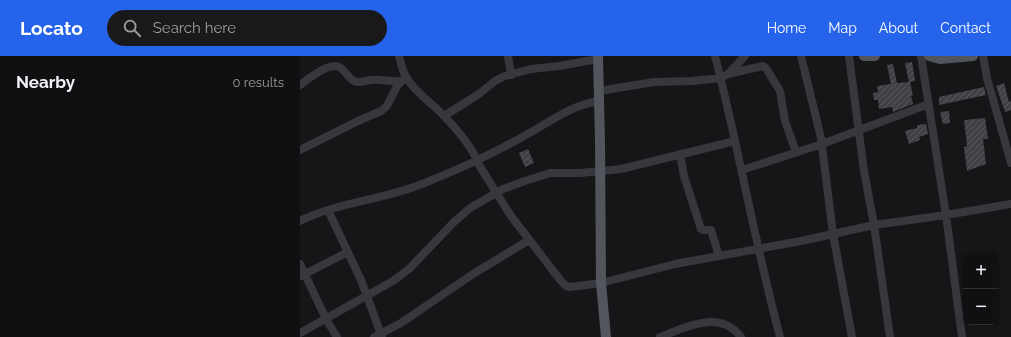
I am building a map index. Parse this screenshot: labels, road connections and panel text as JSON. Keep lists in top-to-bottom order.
{
  "page": {
    "header": "Locato",
    "search": "Search here",
    "nav": [
      "Home",
      "Map",
      "About",
      "Contact"
    ],
    "heading": ["Nearby", "0 results"],
    "map_buttons": ["+", "−"]
  }
}
